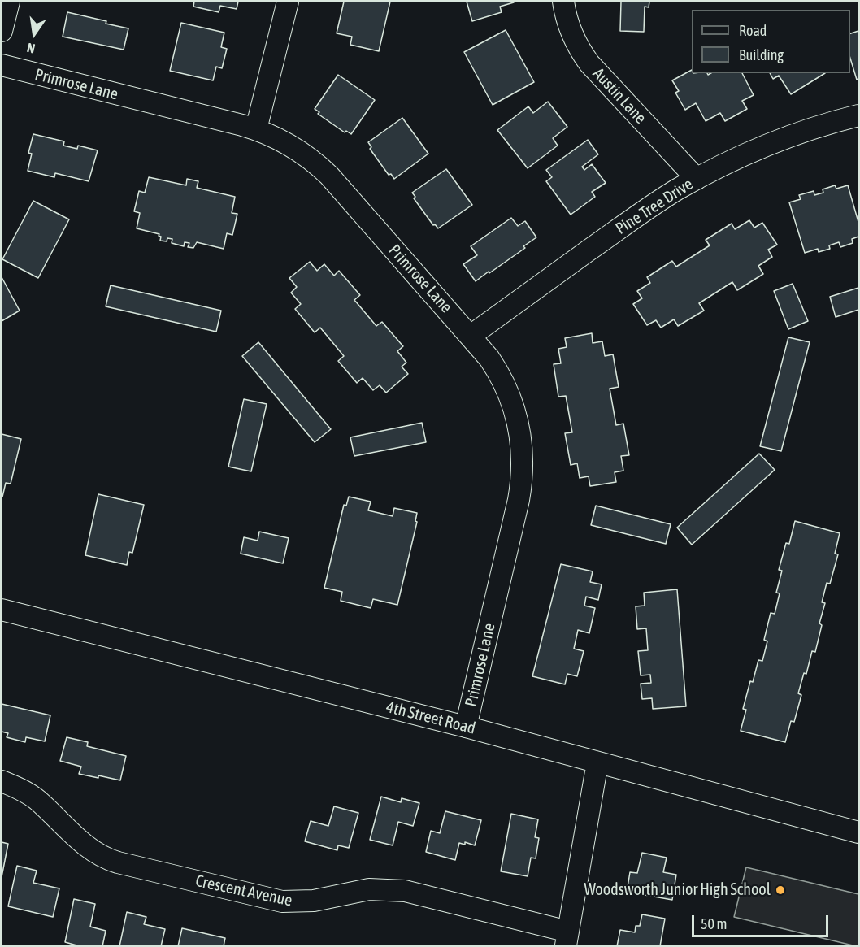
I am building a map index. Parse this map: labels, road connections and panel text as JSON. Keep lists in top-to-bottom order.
{
  "streets": {
    "street": [
      "Primrose Lane",
      "Austin Lane",
      "Pine Tree Drive",
      "4th Street Road",
      "Crescent Avenue"
    ]
  },
  "crossings": [
    ["Primrose Lane", "Pine Tree Drive"],
    ["Primrose Lane", "4th Street Road"],
    ["Austin Lane", "Pine Tree Drive"]
  ],
  "places": ["Woodsworth Junior High School"],
  "legend": ["Road", "Building"],
  "scale_bar": "50 m",
  "north": "bottom"
}
